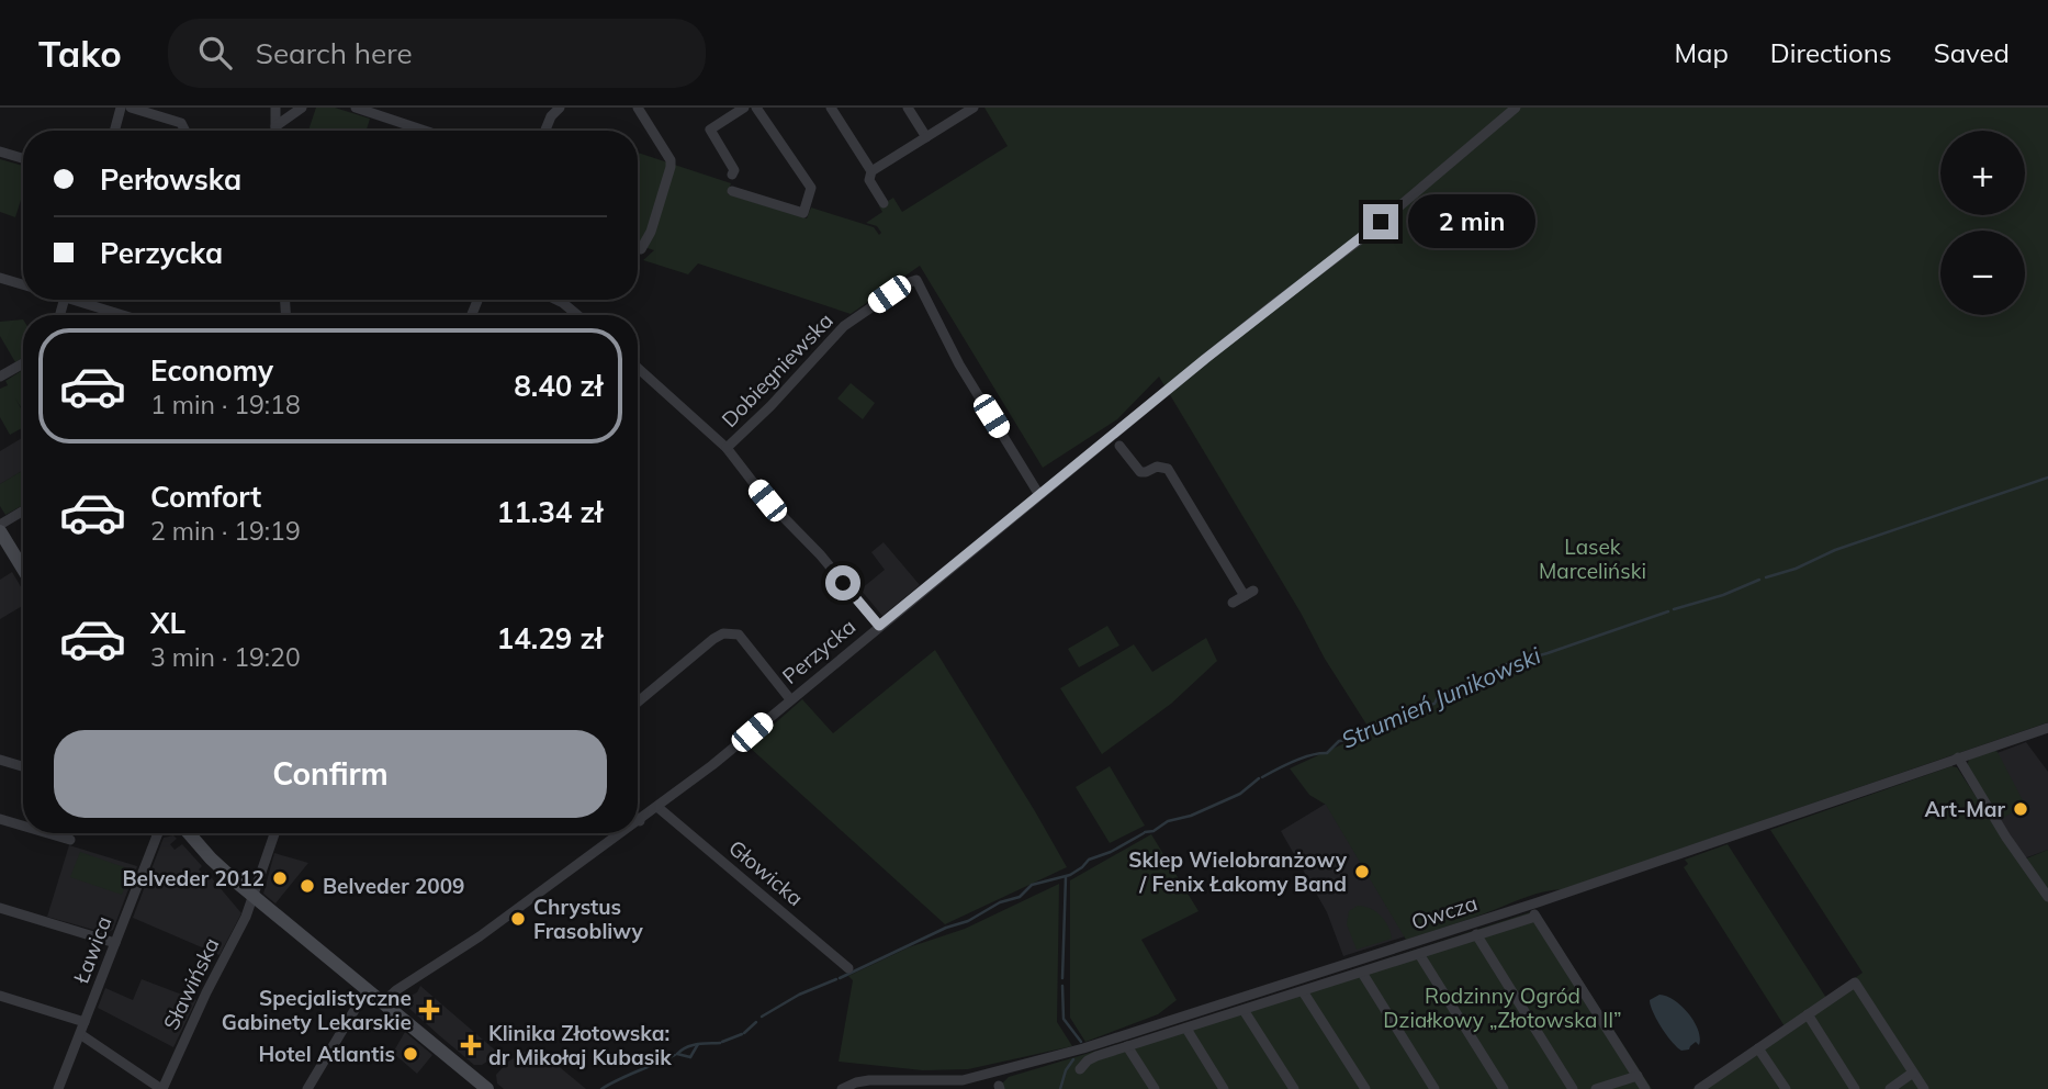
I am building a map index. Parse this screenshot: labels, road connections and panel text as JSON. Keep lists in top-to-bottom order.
{
  "streets": {
    "street": [
      "Dobiegniewska",
      "Perzycka",
      "Głowicka",
      "Owcza",
      "Ławica",
      "Sławińska"
    ]
  },
  "crossings": [
    ["Dobiegniewska", "Perzycka"],
    ["Perzycka", "Głowicka"]
  ],
  "water": ["Strumień Junikowski"],
  "parks": ["Lasek Marceliński", "Rodzinny Ogród Działkowy „Złotowska II”"],
  "places": {
    "other": [
      "Art-Mar",
      "Sklep Wielobranżowy / Fenix Łakomy Band",
      "Belveder 2012",
      "Belveder 2009",
      "Chrystus Frasobliwy",
      "Hotel Atlantis"
    ],
    "health": ["Specjalistyczne Gabinety Lekarskie", "Klinika Złotowska: dr Mikołaj Kubasik"]
  },
  "page": {
    "header": "Tako",
    "search": "Search here",
    "nav": ["Map", "Directions", "Saved"],
    "map_buttons": ["+", "−"],
    "banner": ["Perłowska", "Perzycka"],
    "bubble": "2 min",
    "list": [
      {
        "name": "Economy",
        "note": "1 min · 19:18",
        "value": "8.40 zł"
      },
      {
        "name": "Comfort",
        "note": "2 min · 19:19",
        "value": "11.34 zł"
      },
      {
        "name": "XL",
        "note": "3 min · 19:20",
        "value": "14.29 zł"
      }
    ],
    "buttons": "Confirm"
  }
}
